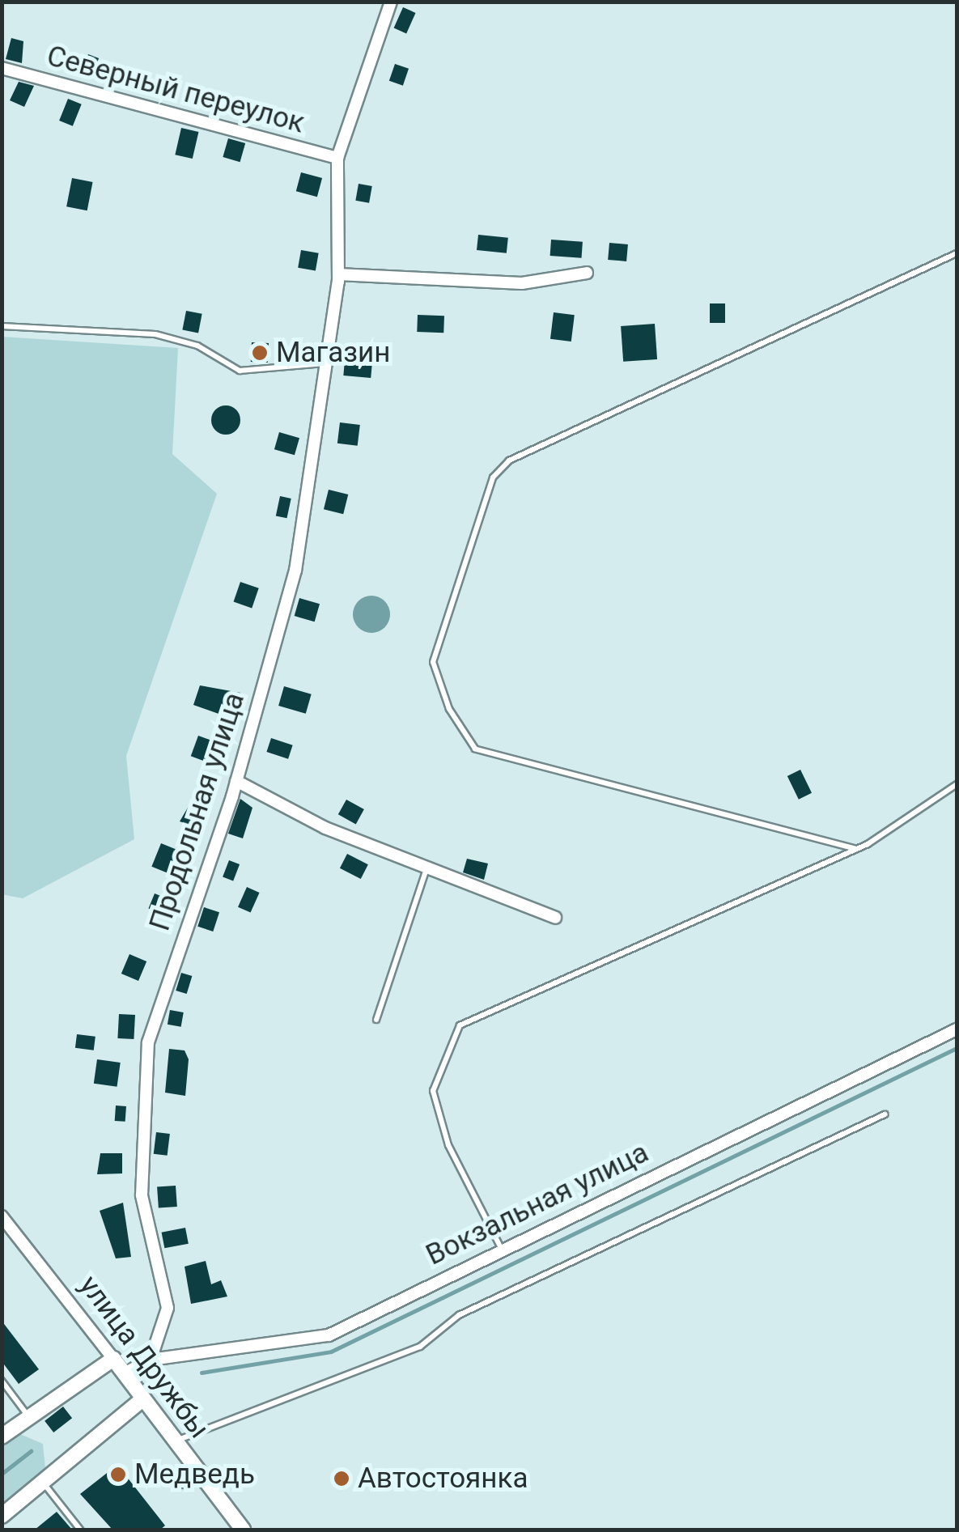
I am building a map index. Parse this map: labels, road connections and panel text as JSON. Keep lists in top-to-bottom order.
{
  "streets": {
    "street": [
      "Северный переулок",
      "Продольная улица",
      "Вокзальная улица",
      "улица Дружбы"
    ]
  },
  "crossings": [
    ["Северный переулок", "Продольная улица"],
    ["Продольная улица", "Вокзальная улица"],
    ["Вокзальная улица", "улица Дружбы"]
  ],
  "places": ["Магазин", "Медведь", "Автостоянка"]
}
